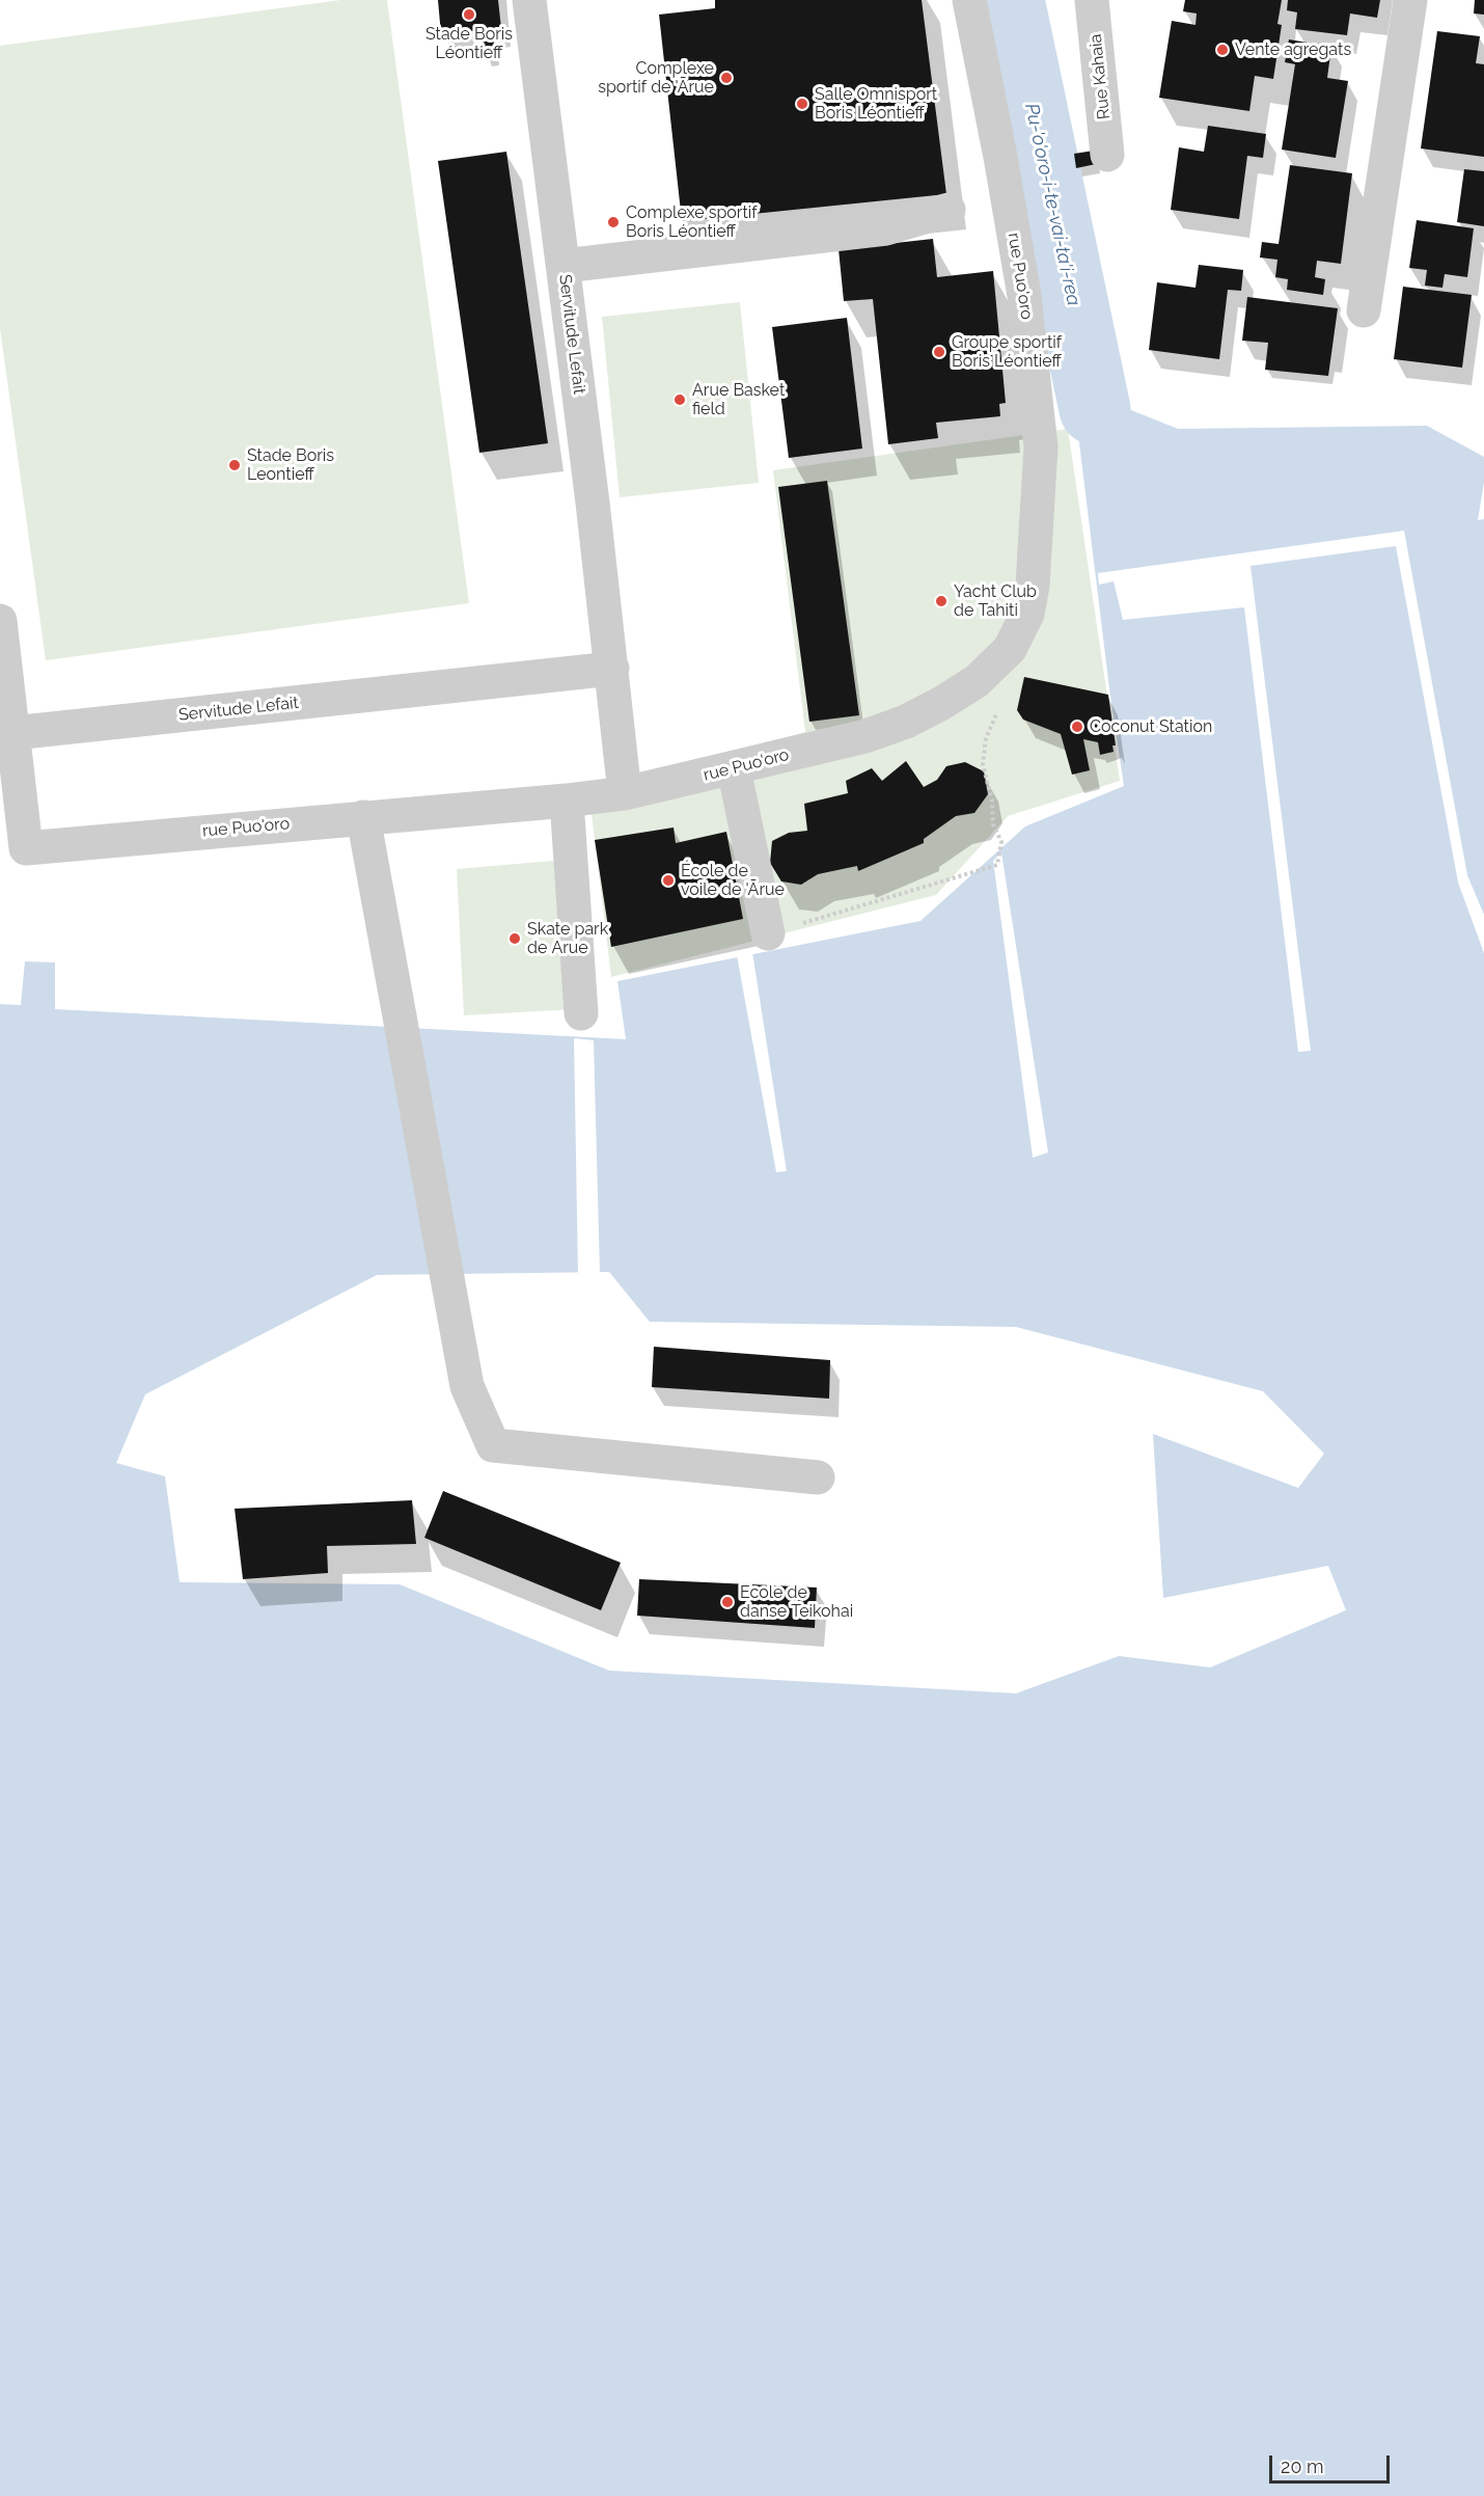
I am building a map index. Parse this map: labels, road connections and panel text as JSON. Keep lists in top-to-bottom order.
{
  "streets": {
    "street": ["Rue Kahaia", "rue Puo'oro", "Servitude Lefait"]
  },
  "crossings": [
    ["rue Puo'oro", "Servitude Lefait"]
  ],
  "water": ["Pu-'o'oro-i-te-vai-ta'i-rea"],
  "places": [
    "Stade Boris Léontieff",
    "Vente agregats",
    "Complexe sportif de 'Ārue",
    "Salle Omnisport Boris Léontieff",
    "Complexe sportif Boris Léontieff",
    "Groupe sportif Boris Léontieff",
    "Arue Basket field",
    "Stade Boris Leontieff",
    "Yacht Club de Tahiti",
    "Coconut Station",
    "École de voile de 'Ārue",
    "Skate park de Arue",
    "Ecole de danse Teikohai"
  ],
  "scale_bar": "20 m"
}
